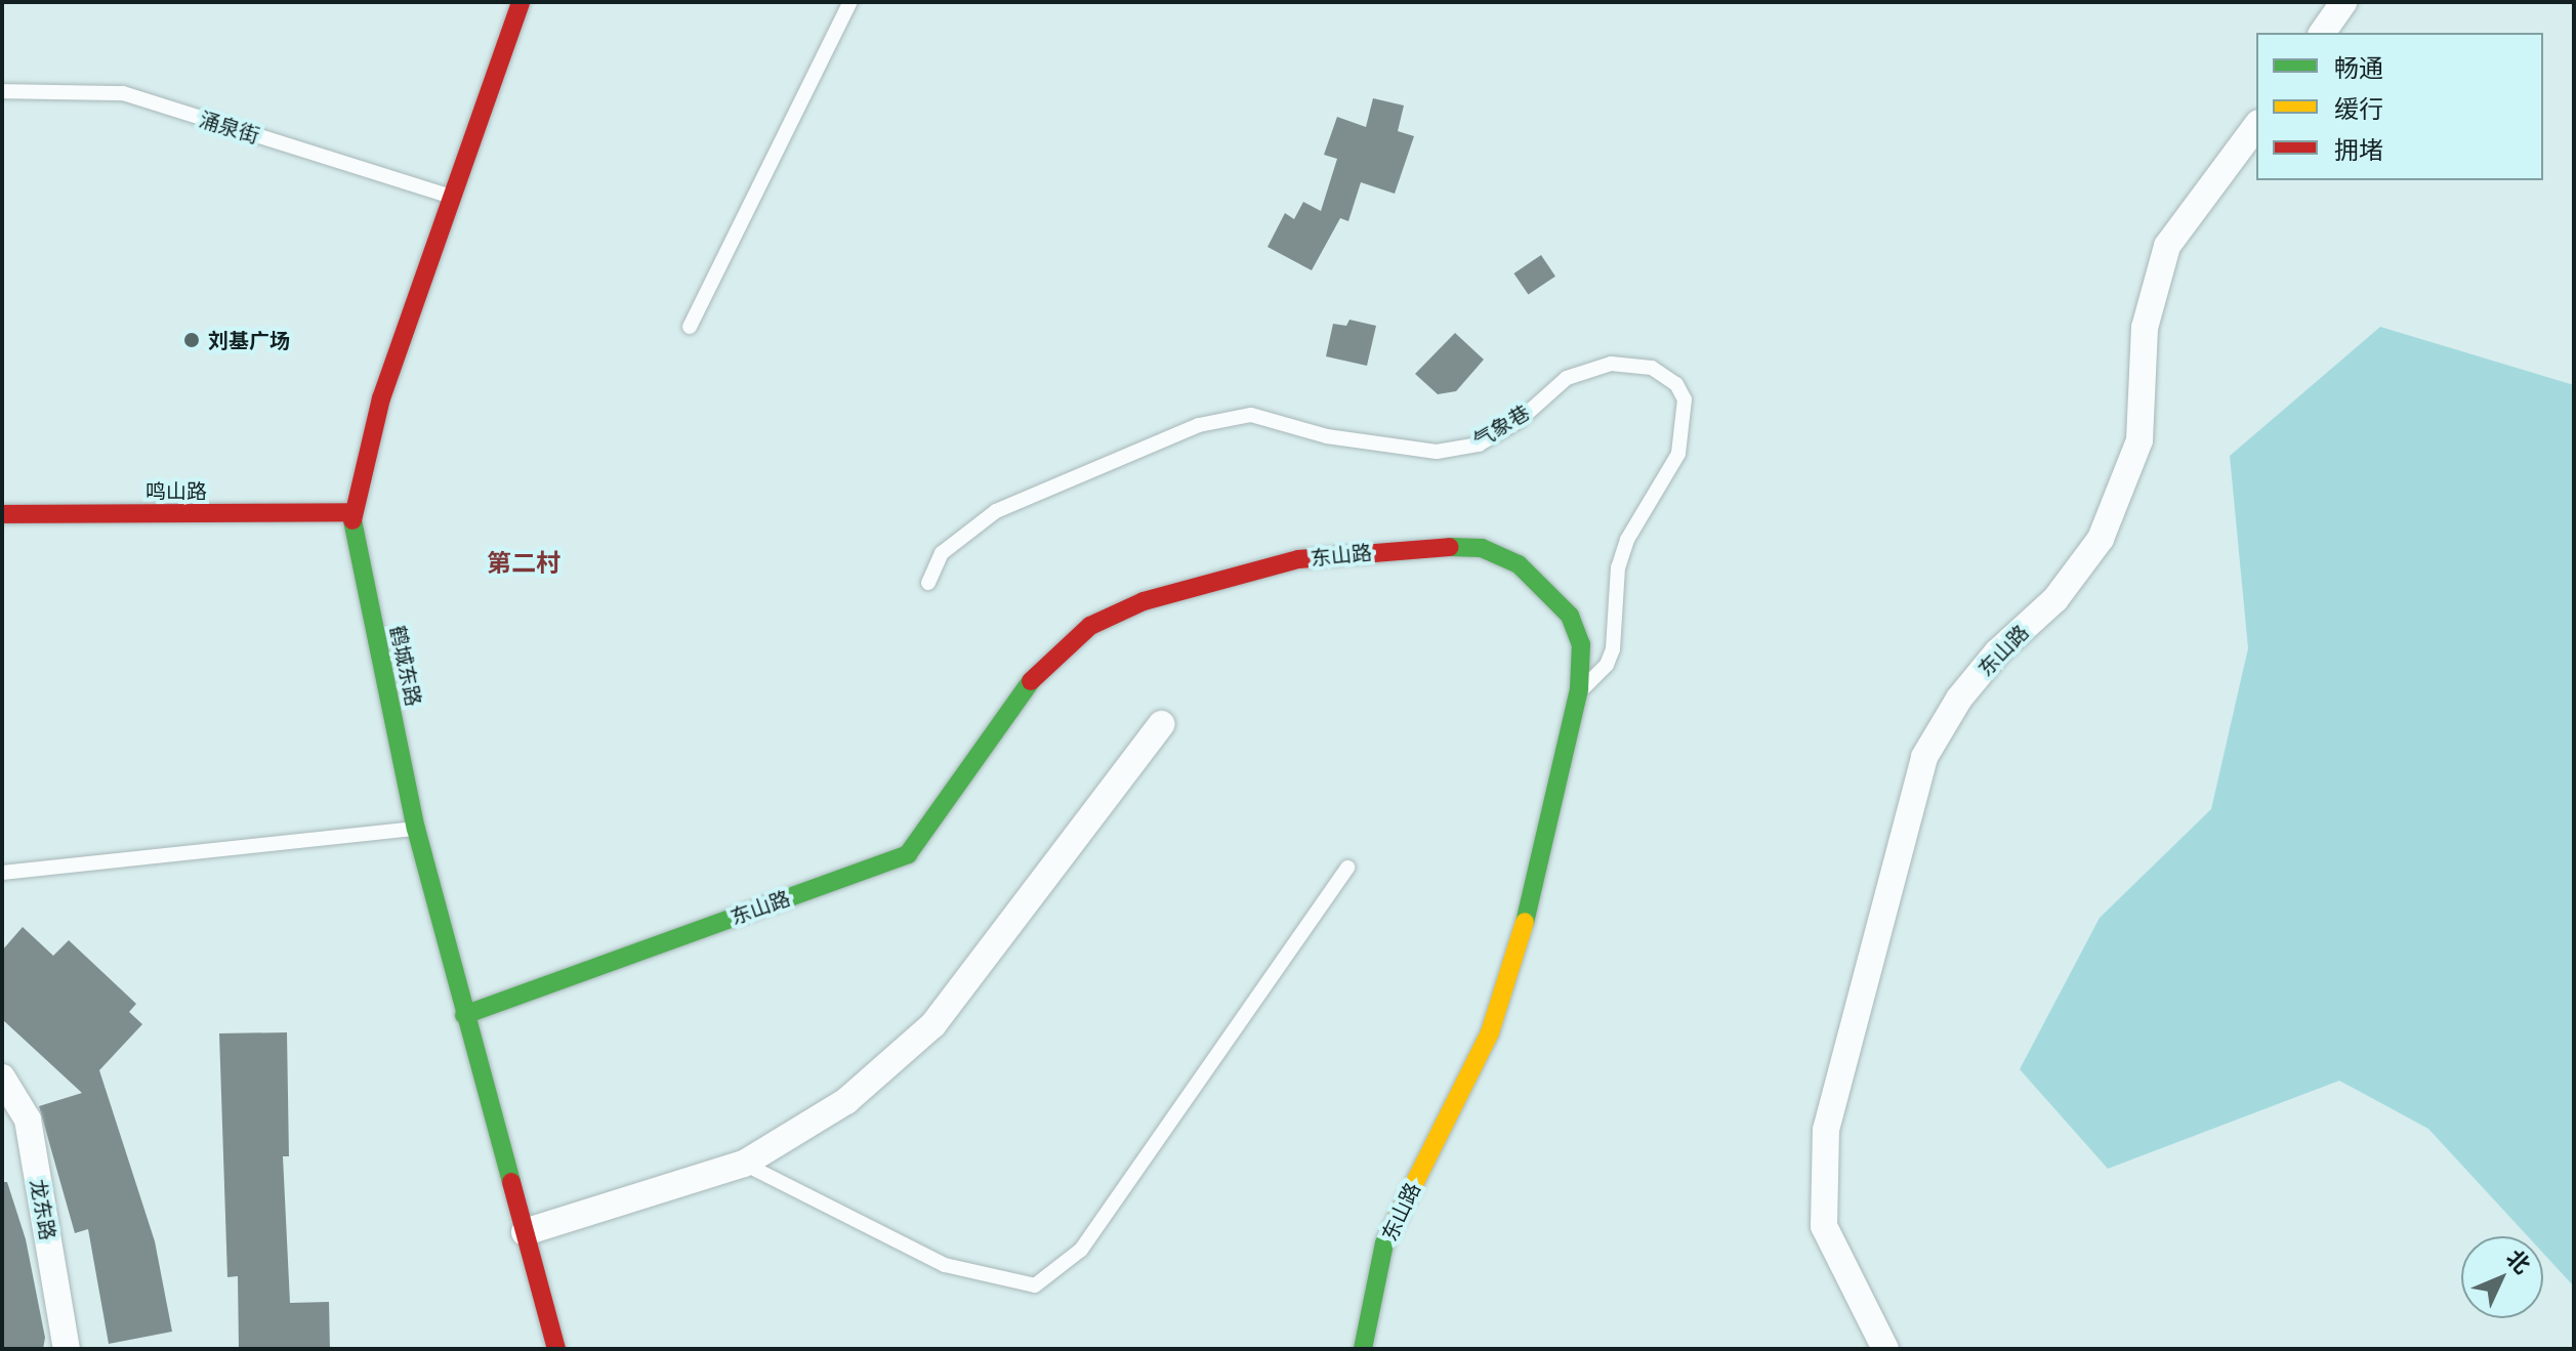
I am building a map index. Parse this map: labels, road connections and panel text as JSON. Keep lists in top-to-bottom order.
{
  "streets": {
    "street": [
      "鸣山路",
      "东山路",
      "鹤城东路",
      "龙东路"
    ],
    "lane": ["涌泉街", "气象巷"]
  },
  "crossings": [
    ["涌泉街", "鹤城东路"],
    ["气象巷", "东山路"],
    ["鸣山路", "鹤城东路"],
    ["东山路", "鹤城东路"]
  ],
  "districts": ["第二村"],
  "places": ["刘基广场"],
  "legend": ["畅通", "缓行", "拥堵"],
  "north": "top right"
}
